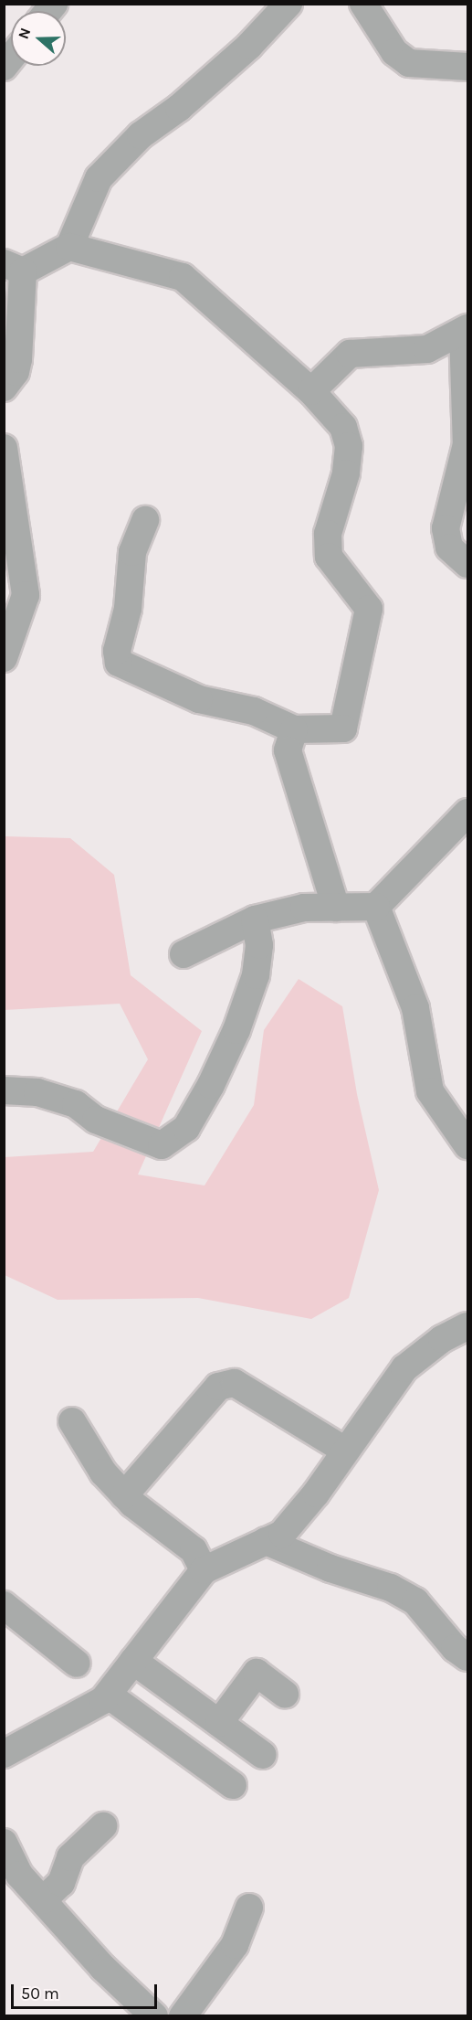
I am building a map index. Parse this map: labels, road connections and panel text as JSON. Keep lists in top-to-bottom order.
{
  "scale_bar": "50 m",
  "north": "left"
}
